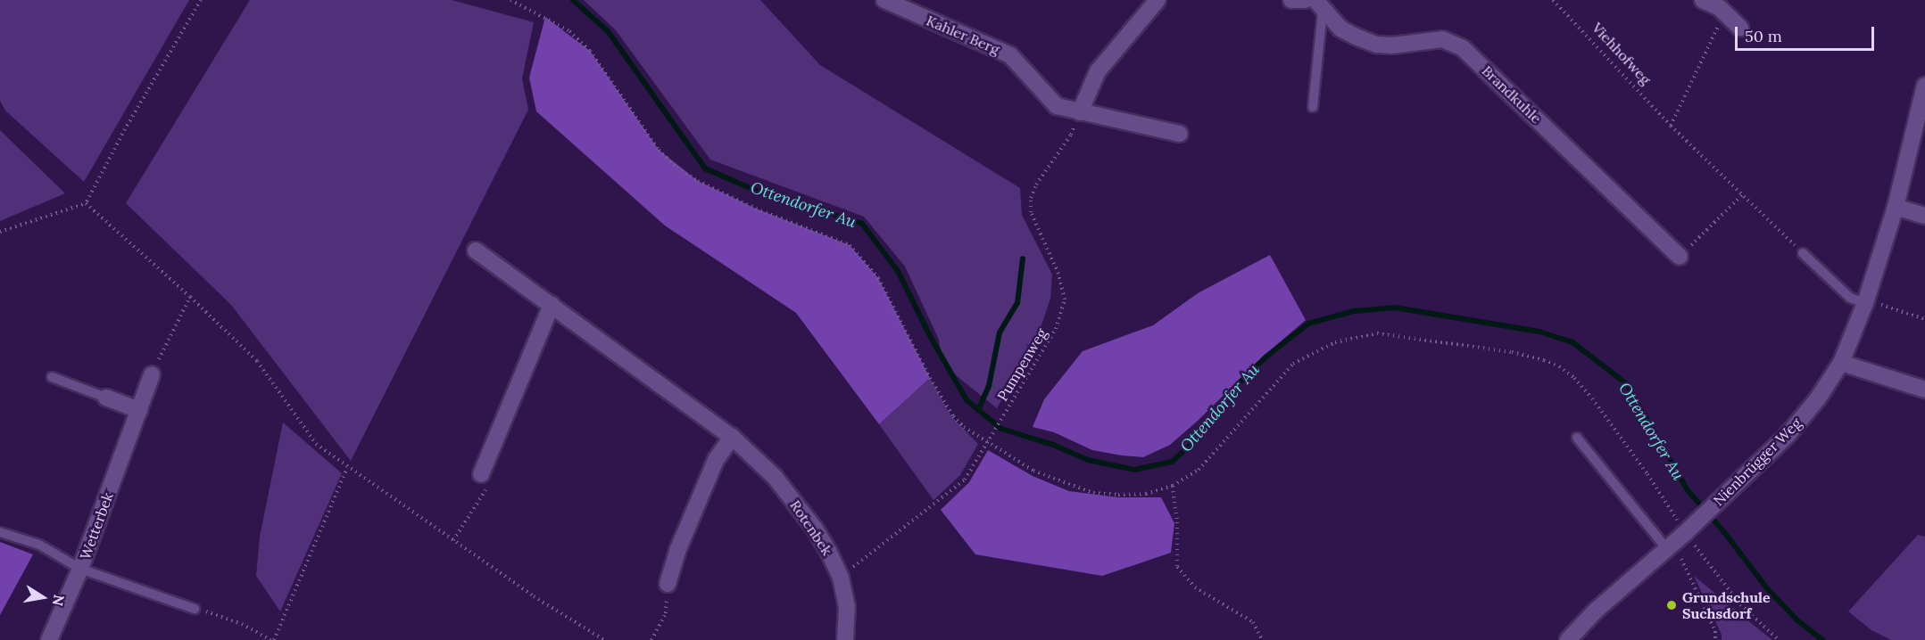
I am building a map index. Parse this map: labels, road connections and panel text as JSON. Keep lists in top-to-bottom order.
{
  "streets": {
    "street": [
      "Kahler Berg",
      "Brandkuhle",
      "Nienbrügger Weg",
      "Wetterbek",
      "Rotenbek"
    ],
    "path": ["Viehhofweg", "Pumpenweg"]
  },
  "crossings": [
    ["Kahler Berg", "Pumpenweg"],
    ["Pumpenweg", "Rotenbek"]
  ],
  "water": ["Ottendorfer Au"],
  "places": ["Grundschule Suchsdorf"],
  "scale_bar": "50 m",
  "north": "right"
}
